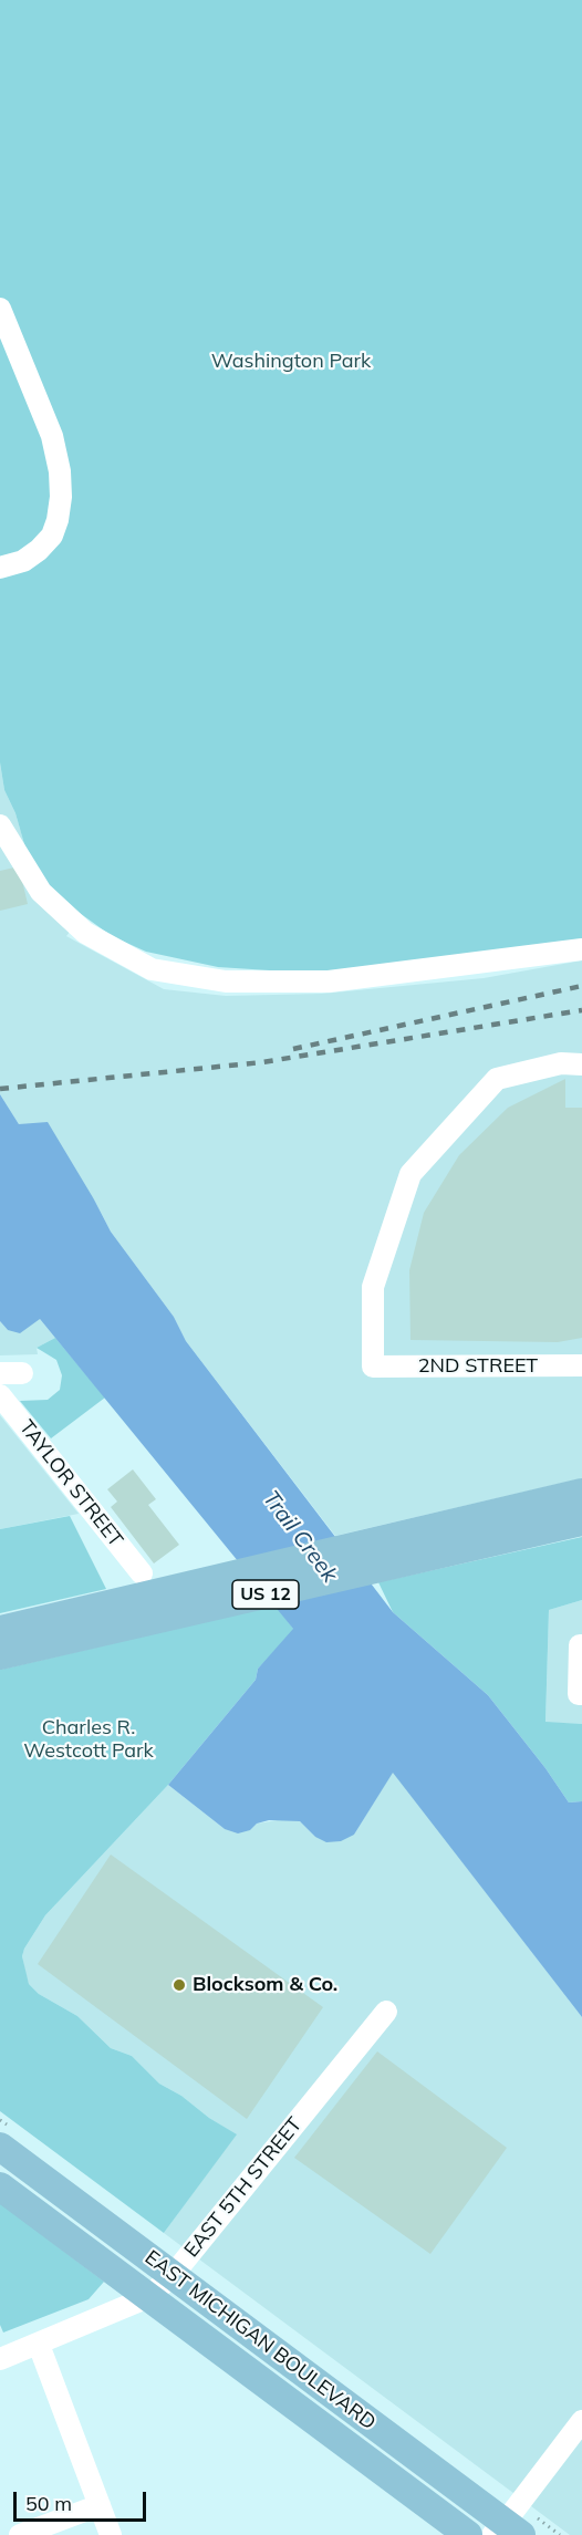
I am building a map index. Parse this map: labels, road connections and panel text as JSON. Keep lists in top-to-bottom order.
{
  "streets": {
    "main road": ["US 12", "EAST MICHIGAN BOULEVARD"],
    "street": ["2ND STREET", "TAYLOR STREET", "EAST 5TH STREET"]
  },
  "crossings": [
    ["EAST 5TH STREET", "EAST MICHIGAN BOULEVARD"]
  ],
  "water": ["Trail Creek"],
  "parks": ["Washington Park", "Charles R. Westcott Park"],
  "places": ["Blocksom & Co."],
  "scale_bar": "50 m"
}
